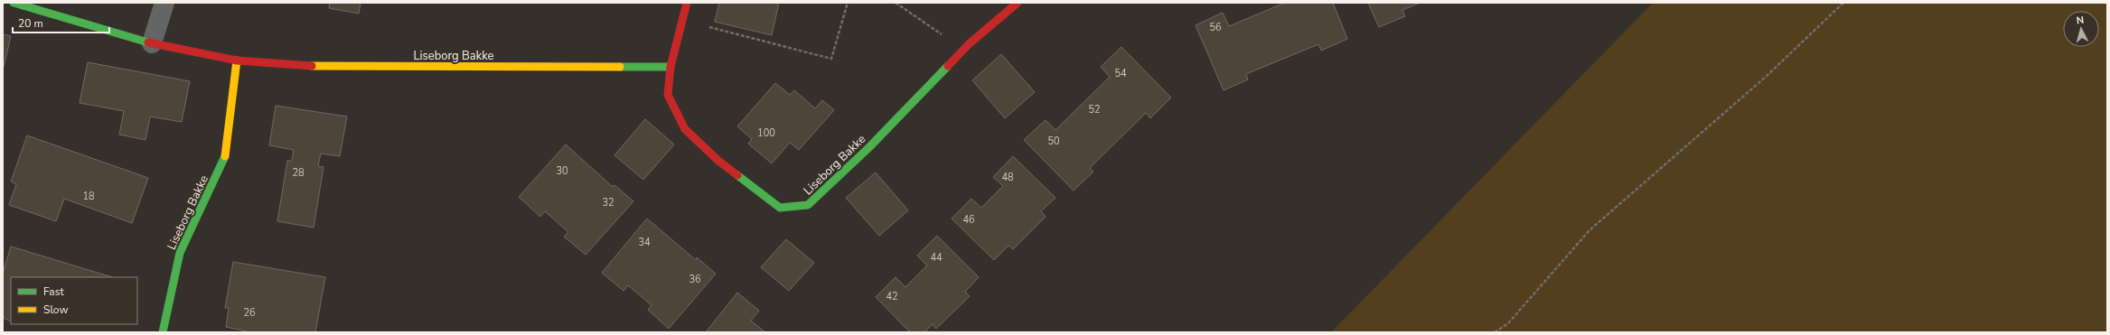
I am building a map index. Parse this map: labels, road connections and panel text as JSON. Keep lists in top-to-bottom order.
{
  "streets": {
    "street": ["Liseborg Bakke"]
  },
  "house_numbers": [
    "56",
    "54",
    "52",
    "100",
    "50",
    "30",
    "28",
    "48",
    "18",
    "32",
    "46",
    "34",
    "44",
    "36",
    "42",
    "26"
  ],
  "legend": ["Fast", "Slow"],
  "scale_bar": "20 m",
  "north": "top"
}
